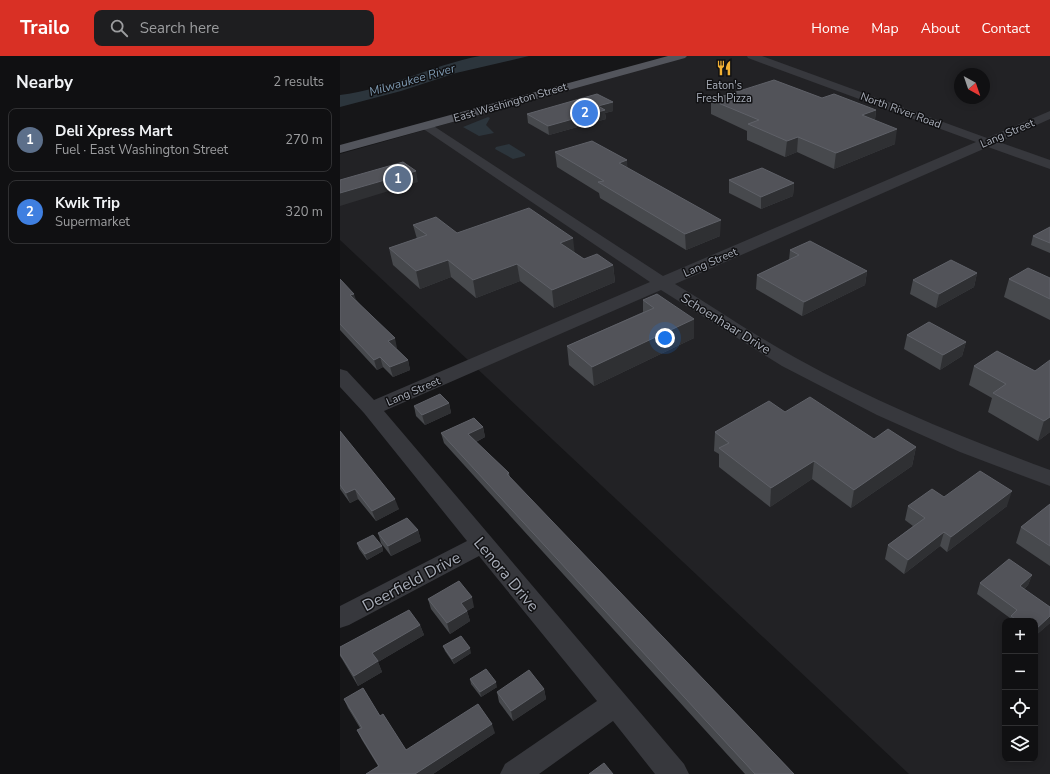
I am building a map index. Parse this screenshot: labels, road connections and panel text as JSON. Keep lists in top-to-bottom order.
{
  "streets": {
    "main road": ["East Washington Street"],
    "street": [
      "North River Road",
      "Lang Street",
      "Schoenhaar Drive",
      "Lenora Drive",
      "Deerfield Drive"
    ]
  },
  "crossings": [
    ["East Washington Street", "Schoenhaar Drive"],
    ["North River Road", "Lang Street"],
    ["Lang Street", "Schoenhaar Drive"],
    ["Lang Street", "Lenora Drive"],
    ["Lenora Drive", "Deerfield Drive"]
  ],
  "water": ["Milwaukee River"],
  "places": {
    "restaurant": ["Eaton's Fresh Pizza"]
  },
  "north": "bottom right",
  "page": {
    "header": "Trailo",
    "search": "Search here",
    "nav": [
      "Home",
      "Map",
      "About",
      "Contact"
    ],
    "heading": ["Nearby", "2 results"],
    "pins": ["2", "1"],
    "list": [
      {
        "mark": "1",
        "name": "Deli Xpress Mart",
        "note": "Fuel · East Washington Street",
        "value": "270 m"
      },
      {
        "mark": "2",
        "name": "Kwik Trip",
        "note": "Supermarket",
        "value": "320 m"
      }
    ],
    "map_buttons": ["+", "−"]
  }
}
